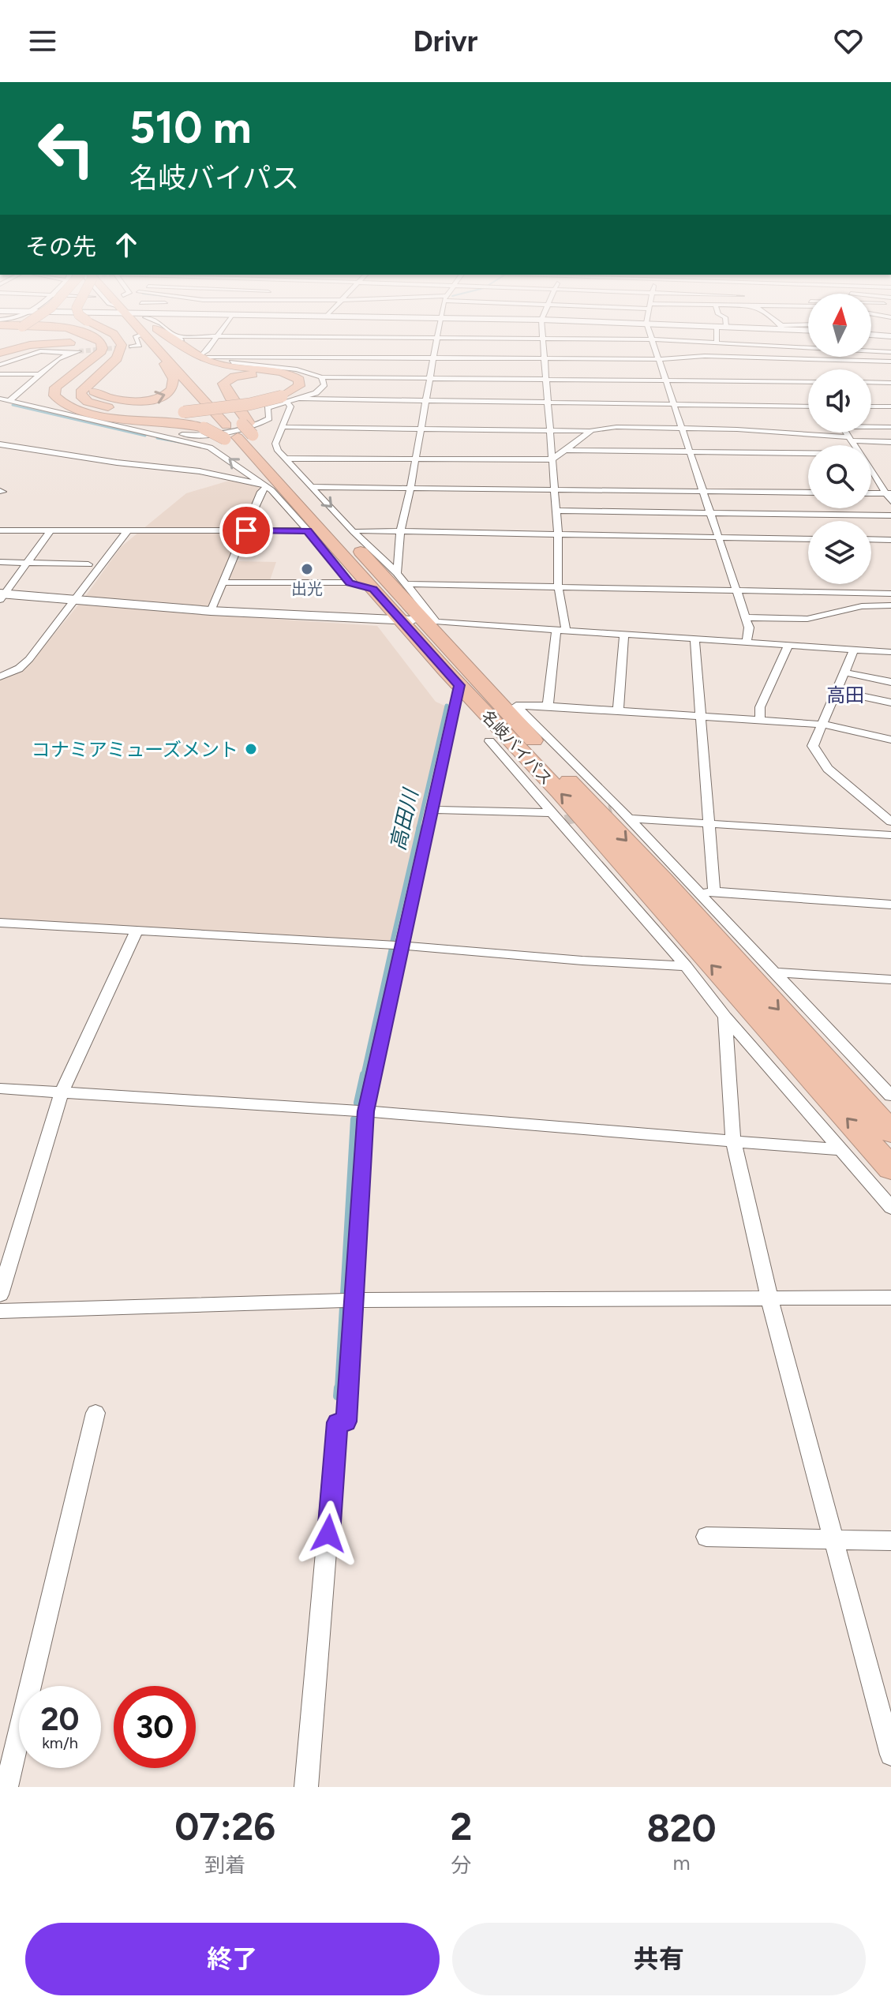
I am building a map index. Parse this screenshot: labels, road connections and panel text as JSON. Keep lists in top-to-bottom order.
{
  "streets": {
    "highway": ["名岐バイパス"]
  },
  "districts": ["高田"],
  "water": ["高田川"],
  "places": ["出光", "コナミアミューズメント"],
  "north": "top",
  "page": {
    "header": "Drivr",
    "turn": ["510 m", "名岐バイパス"],
    "then": "その先",
    "speed": "20 km/h",
    "limit": "30",
    "eta": [
      "07:26",
      "到着",
      "2",
      "分",
      "820",
      "m"
    ],
    "buttons": ["終了", "共有"]
  }
}
